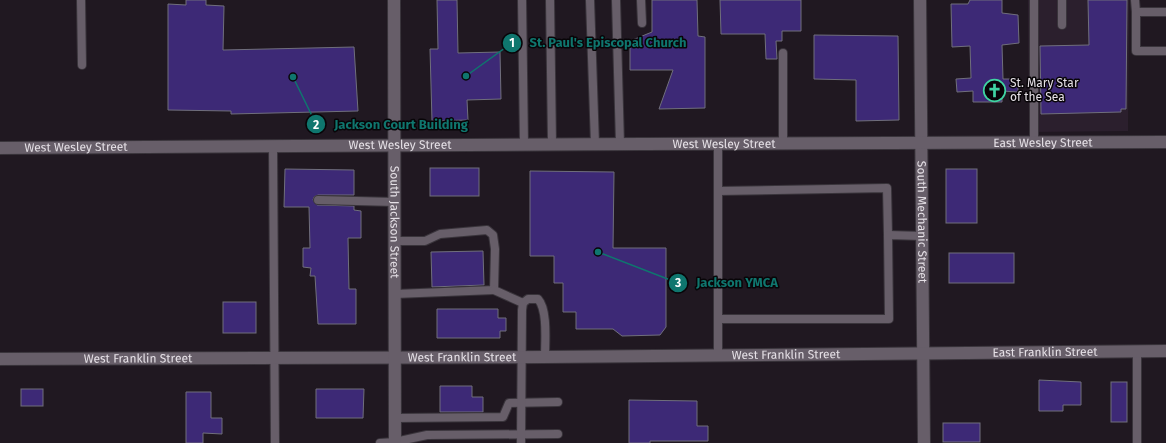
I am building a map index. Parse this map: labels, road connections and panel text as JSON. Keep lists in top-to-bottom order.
{
  "streets": {
    "street": [
      "East Wesley Street",
      "West Wesley Street",
      "South Mechanic Street",
      "South Jackson Street",
      "East Franklin Street",
      "West Franklin Street"
    ]
  },
  "crossings": [
    ["East Wesley Street", "West Wesley Street"],
    ["East Wesley Street", "South Mechanic Street"],
    ["West Wesley Street", "South Mechanic Street"],
    ["West Wesley Street", "South Jackson Street"],
    ["South Mechanic Street", "East Franklin Street"],
    ["South Mechanic Street", "West Franklin Street"],
    ["South Jackson Street", "West Franklin Street"],
    ["East Franklin Street", "West Franklin Street"]
  ],
  "places": {
    "other": ["St. Paul's Episcopal Church", "Jackson Court Building", "Jackson YMCA"],
    "church": ["St. Mary Star of the Sea"]
  }
}
